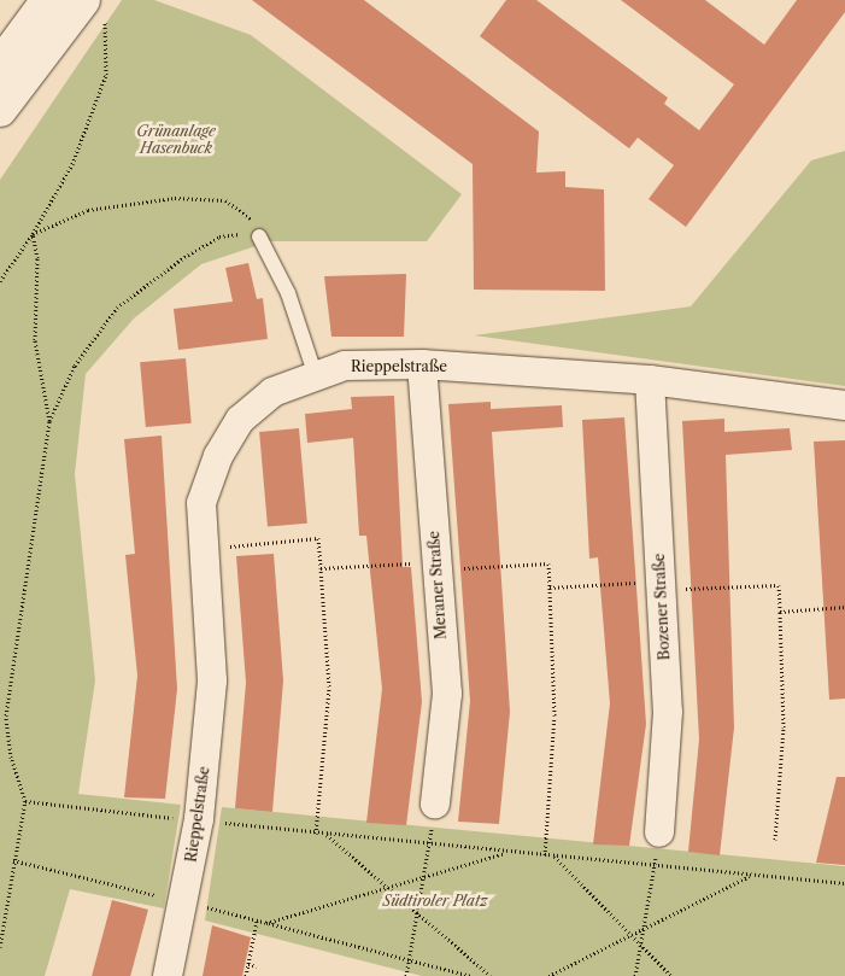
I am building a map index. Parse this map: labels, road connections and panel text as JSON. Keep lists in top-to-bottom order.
{
  "streets": {
    "street": ["Rieppelstraße", "Meraner Straße", "Bozener Straße"]
  },
  "crossings": [
    ["Rieppelstraße", "Meraner Straße"],
    ["Rieppelstraße", "Bozener Straße"]
  ],
  "parks": ["Grünanlage Hasenbuck", "Südtiroler Platz"]
}
